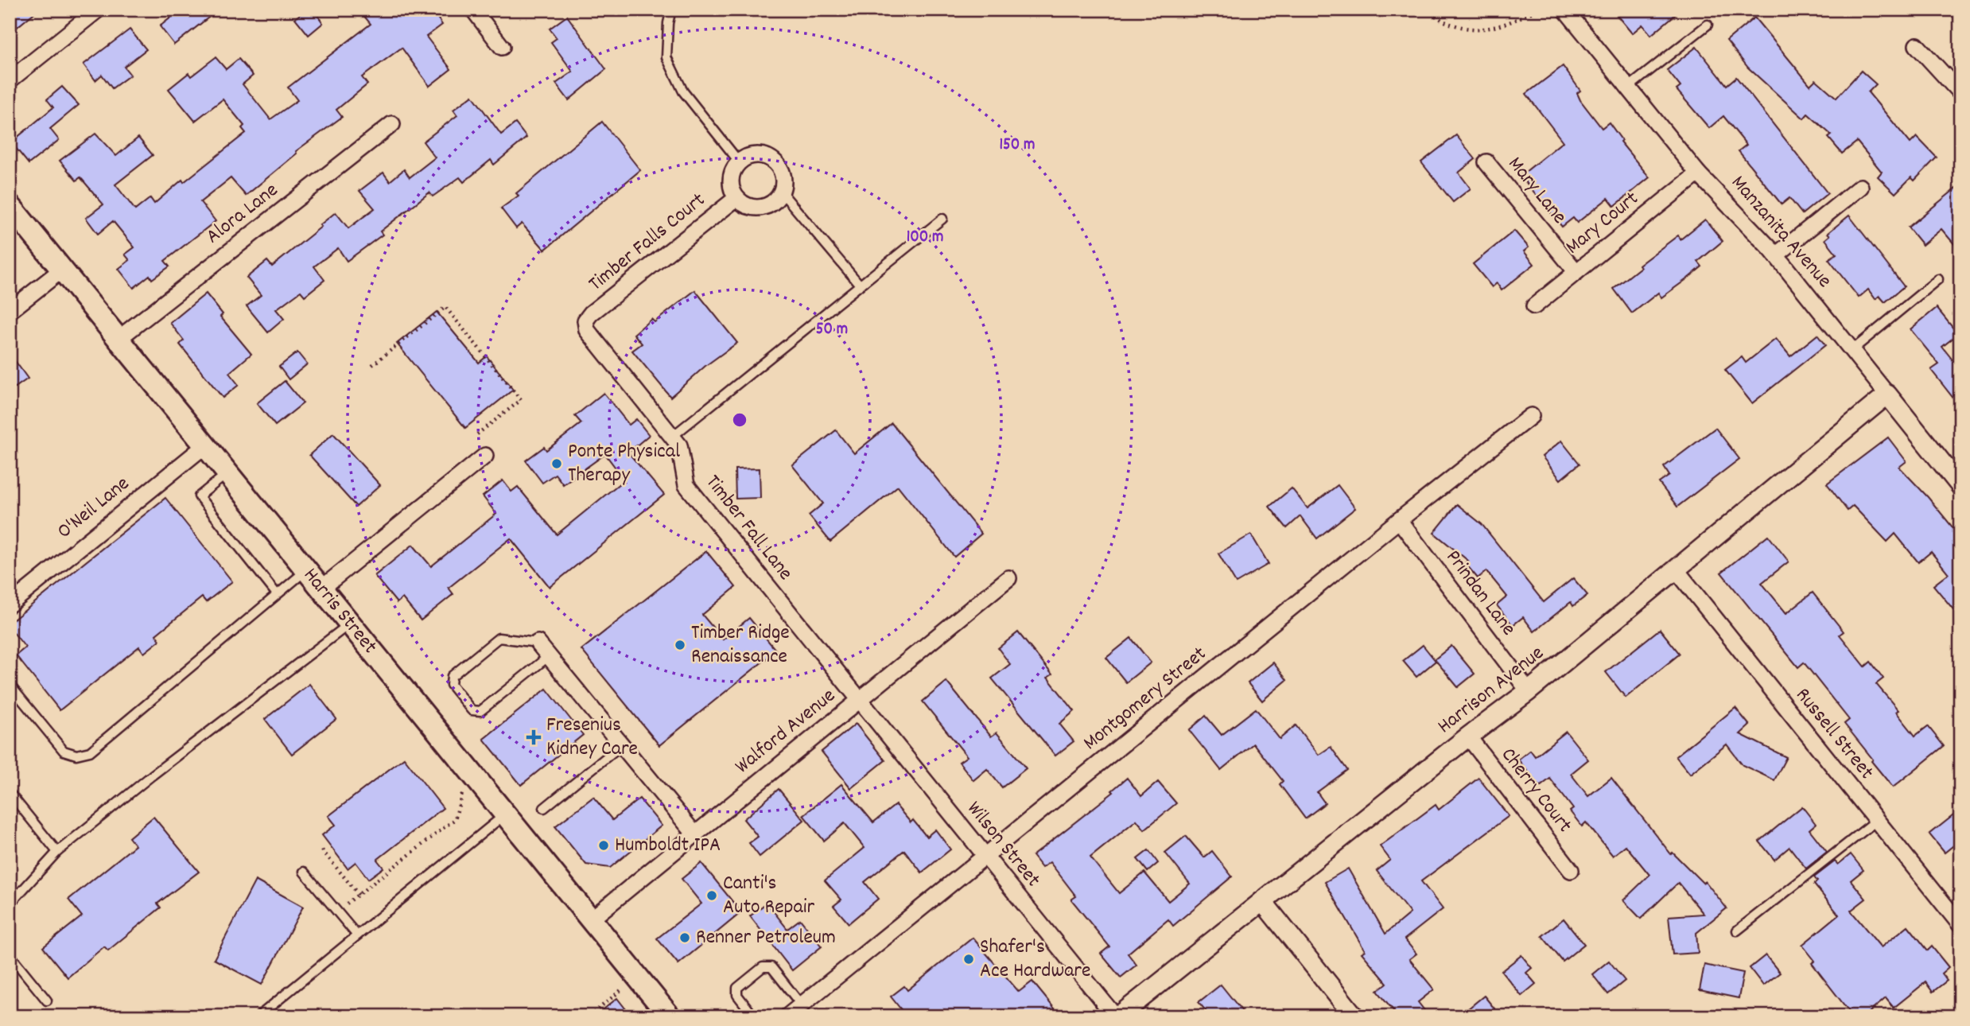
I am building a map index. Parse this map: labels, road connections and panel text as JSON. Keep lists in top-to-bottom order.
{
  "streets": {
    "main road": ["Harris Street"],
    "street": [
      "Mary Lane",
      "Alora Lane",
      "Mary Court",
      "Manzanita Avenue",
      "Timber Falls Court",
      "O'Neil Lane",
      "Timber Fall Lane",
      "Prindan Lane",
      "Harrison Avenue",
      "Montgomery Street",
      "Walford Avenue",
      "Russell Street",
      "Cherry Court",
      "Wilson Street"
    ]
  },
  "crossings": [
    ["Mary Lane", "Mary Court"],
    ["Alora Lane", "Harris Street"],
    ["Mary Court", "Manzanita Avenue"],
    ["Manzanita Avenue", "Harrison Avenue"],
    ["Timber Falls Court", "Timber Fall Lane"],
    ["O'Neil Lane", "Harris Street"],
    ["Timber Fall Lane", "Walford Avenue"],
    ["Timber Fall Lane", "Wilson Street"],
    ["Prindan Lane", "Harrison Avenue"],
    ["Prindan Lane", "Montgomery Street"],
    ["Harris Street", "Walford Avenue"],
    ["Harrison Avenue", "Russell Street"],
    ["Harrison Avenue", "Cherry Court"],
    ["Harrison Avenue", "Wilson Street"],
    ["Montgomery Street", "Wilson Street"],
    ["Walford Avenue", "Wilson Street"]
  ],
  "places": {
    "other": [
      "Ponte Physical Therapy",
      "Timber Ridge Renaissance",
      "Humboldt IPA",
      "Canti's Auto Repair",
      "Renner Petroleum",
      "Shafer's Ace Hardware"
    ],
    "health": ["Fresenius Kidney Care"]
  },
  "rings": ["150 m", "100 m", "50 m"]
}
